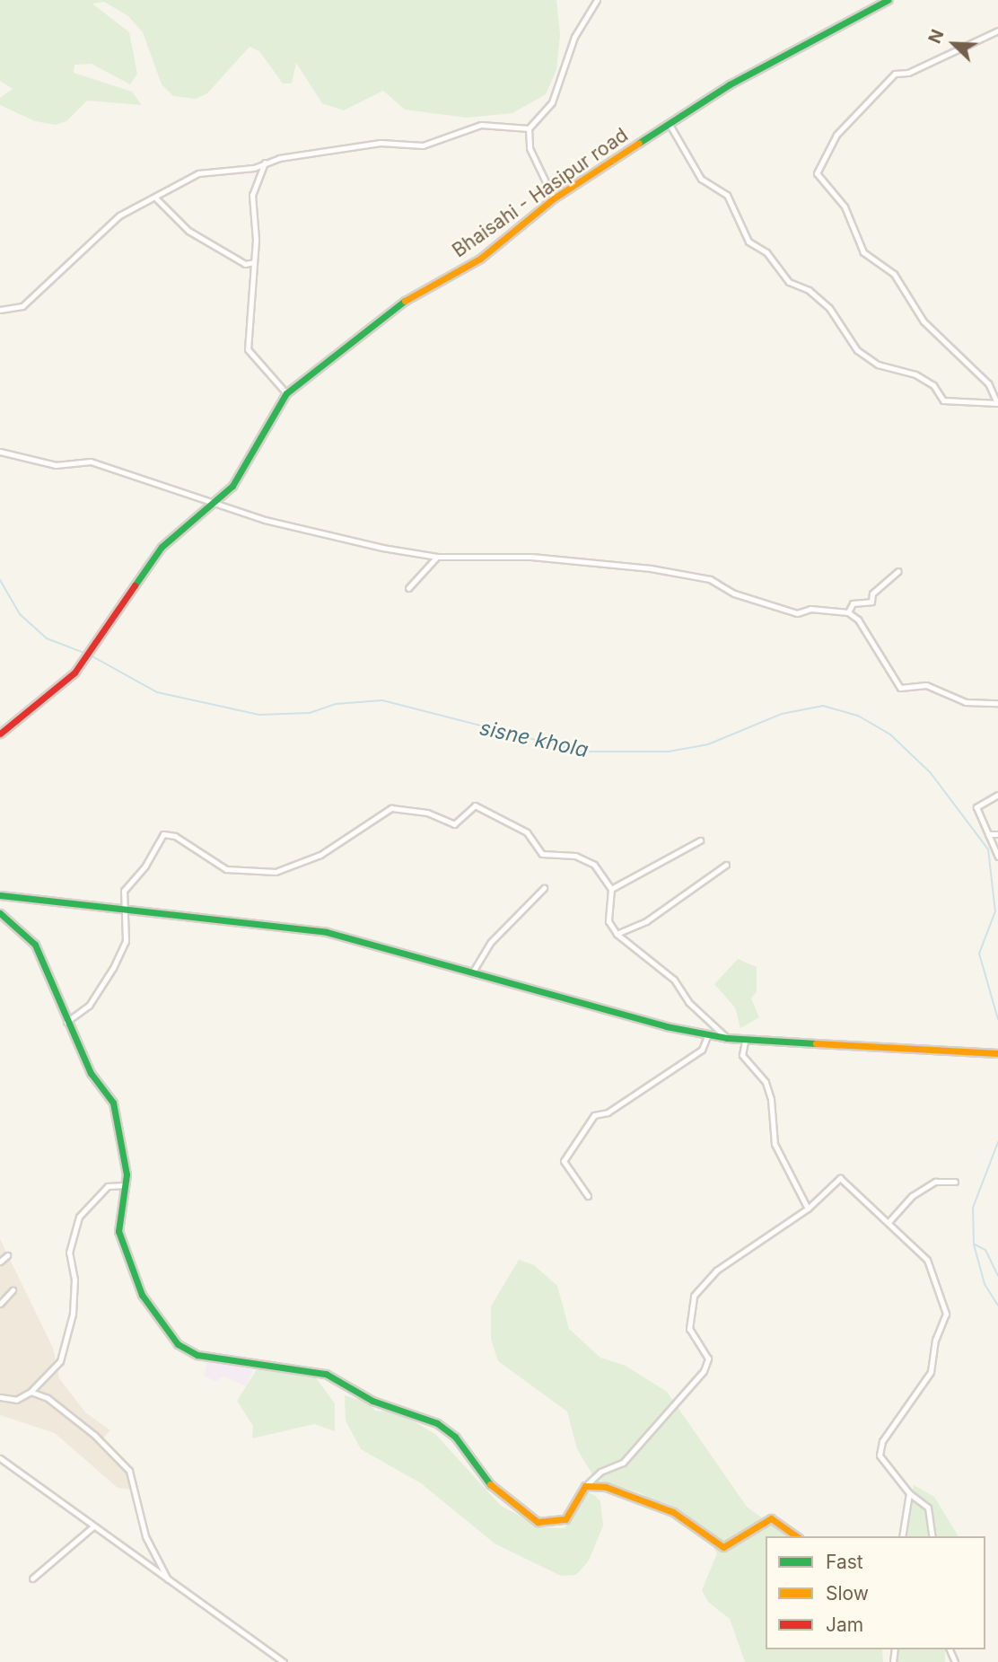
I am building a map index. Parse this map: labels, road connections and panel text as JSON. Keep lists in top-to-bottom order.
{
  "streets": {
    "street": ["Bhaisahi - Hasipur road"]
  },
  "water": ["sisne khola"],
  "legend": ["Fast", "Slow", "Jam"],
  "north": "top left"
}
